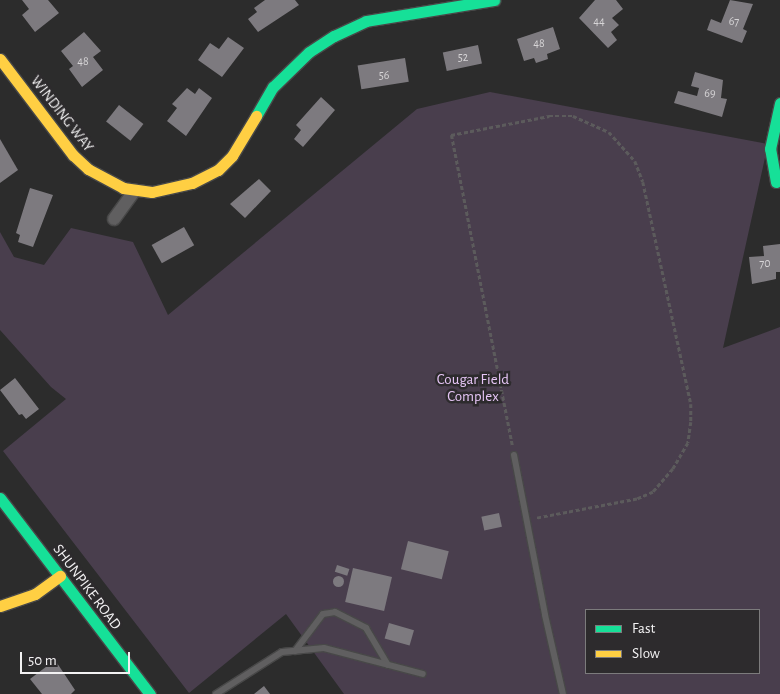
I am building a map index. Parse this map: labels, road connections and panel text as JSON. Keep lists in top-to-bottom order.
{
  "streets": {
    "street": ["WINDING WAY", "SHUNPIKE ROAD"]
  },
  "parks": ["Cougar Field Complex"],
  "house_numbers": [
    "44",
    "67",
    "48",
    "52",
    "48",
    "56",
    "69",
    "70"
  ],
  "legend": ["Fast", "Slow"],
  "scale_bar": "50 m"
}
